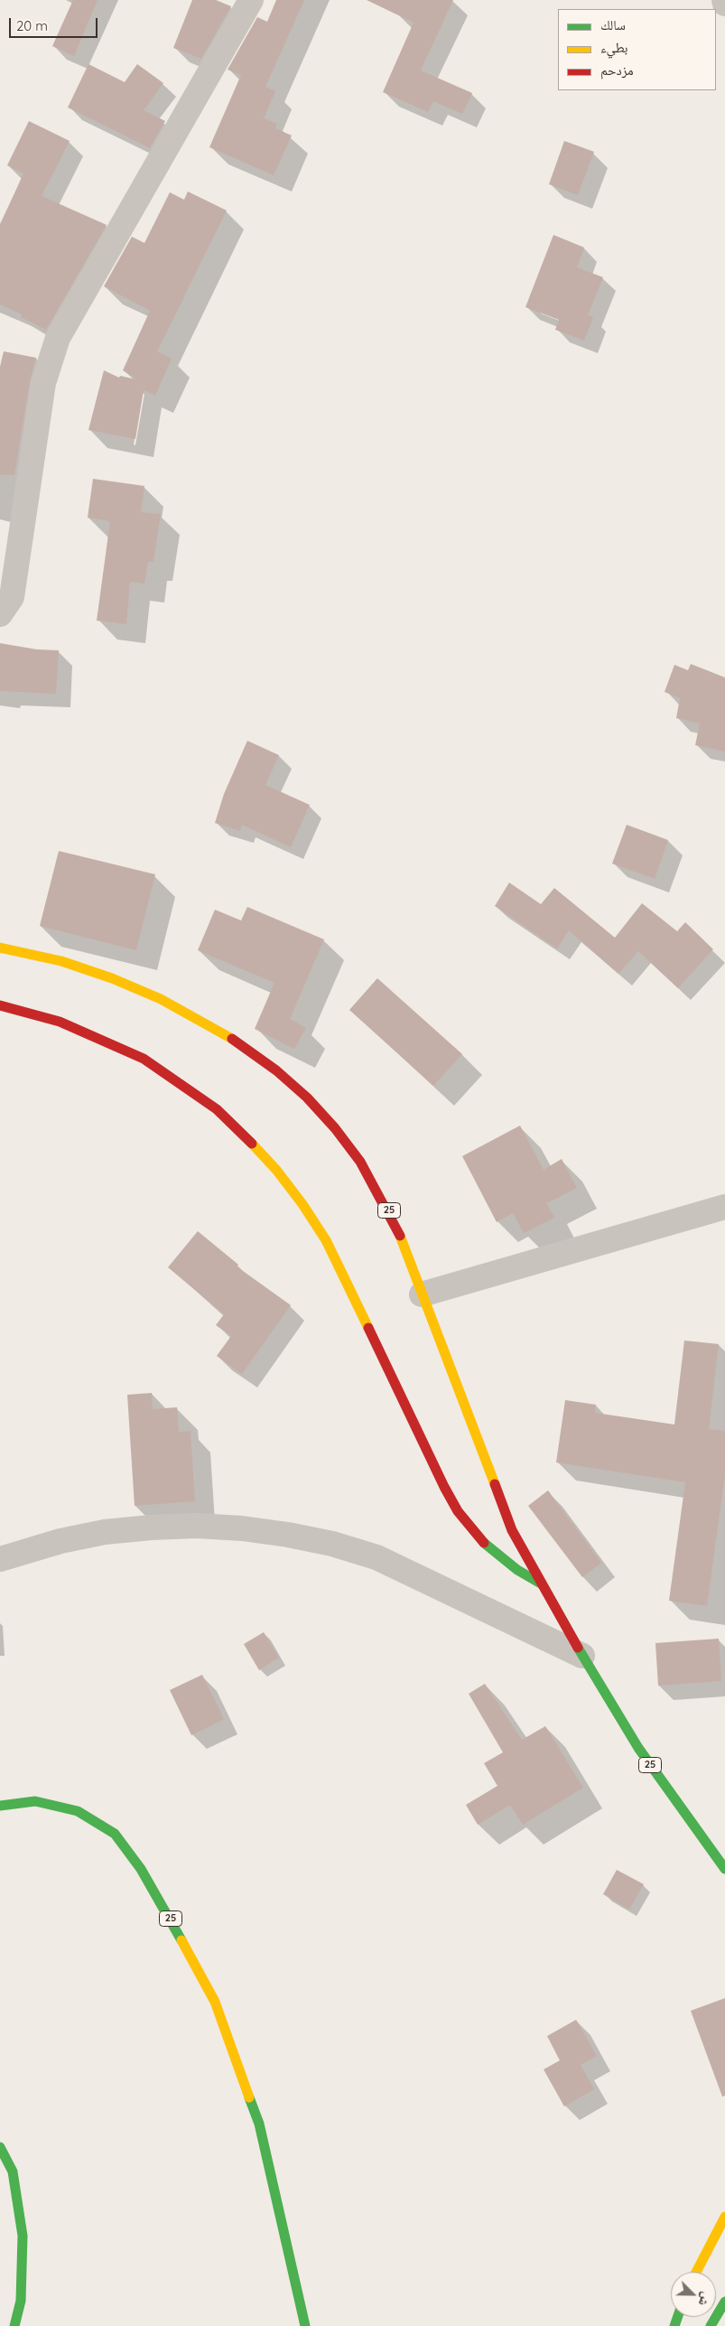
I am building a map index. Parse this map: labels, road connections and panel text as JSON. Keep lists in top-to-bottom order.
{
  "streets": {
    "main road": ["25"]
  },
  "legend": ["سالك", "بطيء", "مزدحم"],
  "scale_bar": "20 m",
  "north": "bottom right"
}
